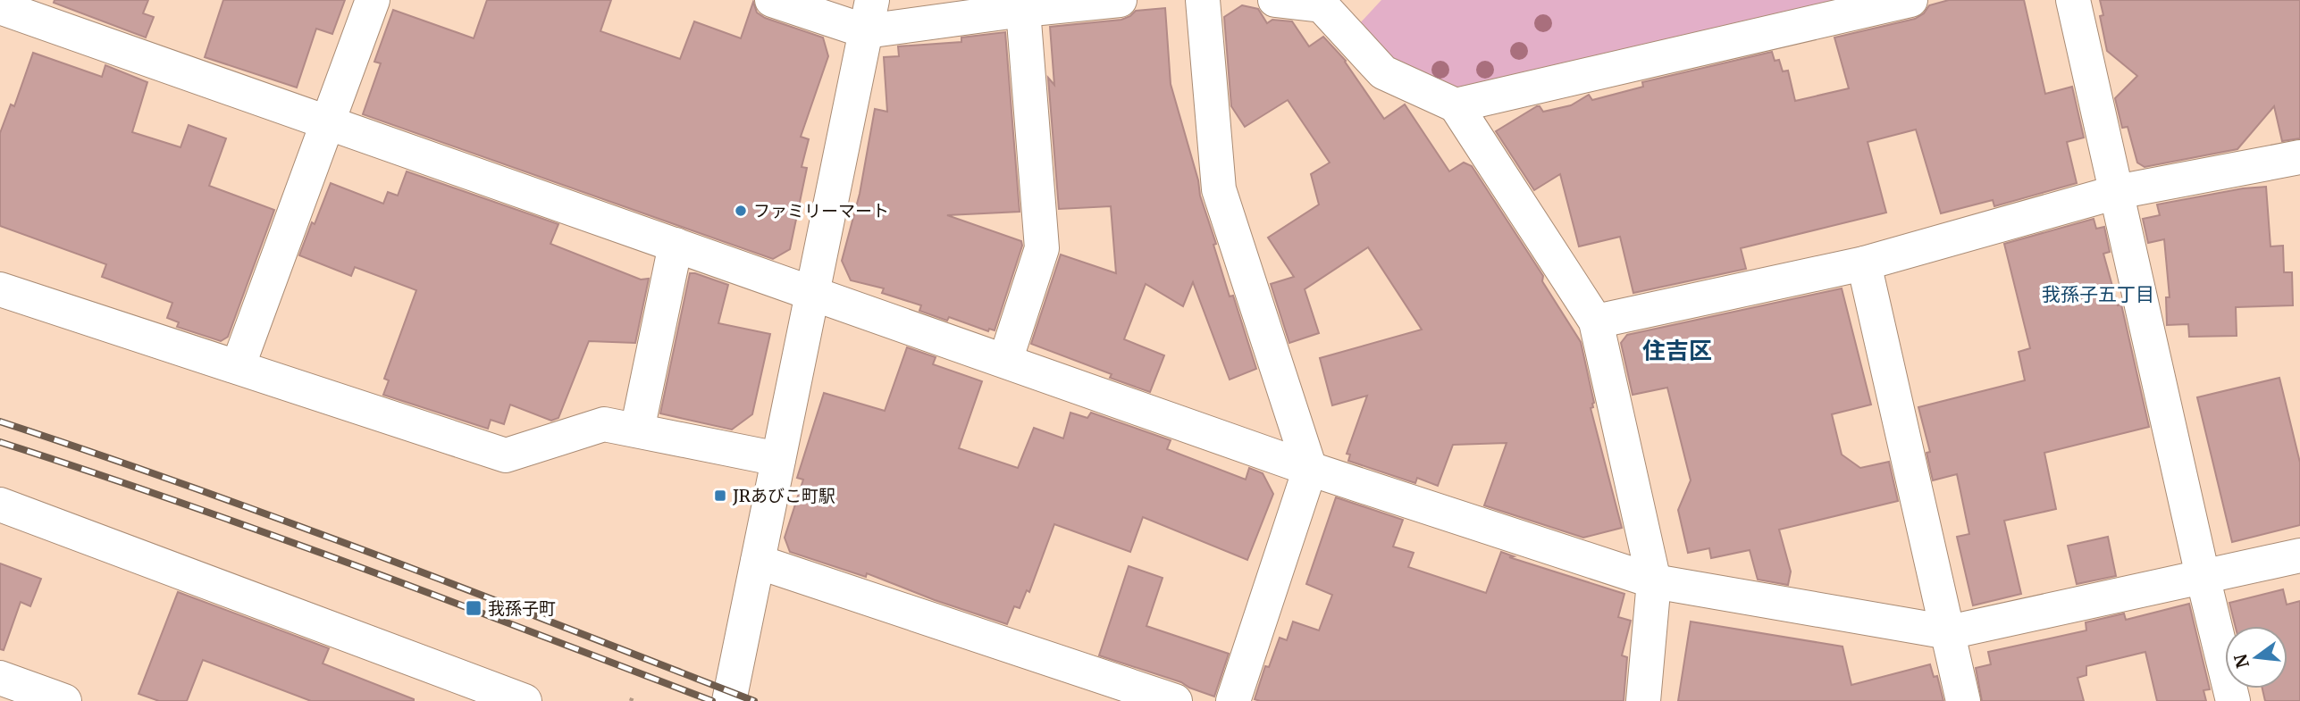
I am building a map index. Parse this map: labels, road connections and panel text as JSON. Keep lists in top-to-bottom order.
{
  "districts": ["我孫子五丁目", "住吉区"],
  "places": {
    "other": ["ファミリーマート"],
    "transit": ["JRあびこ町駅", "我孫子町"]
  },
  "north": "left"
}
